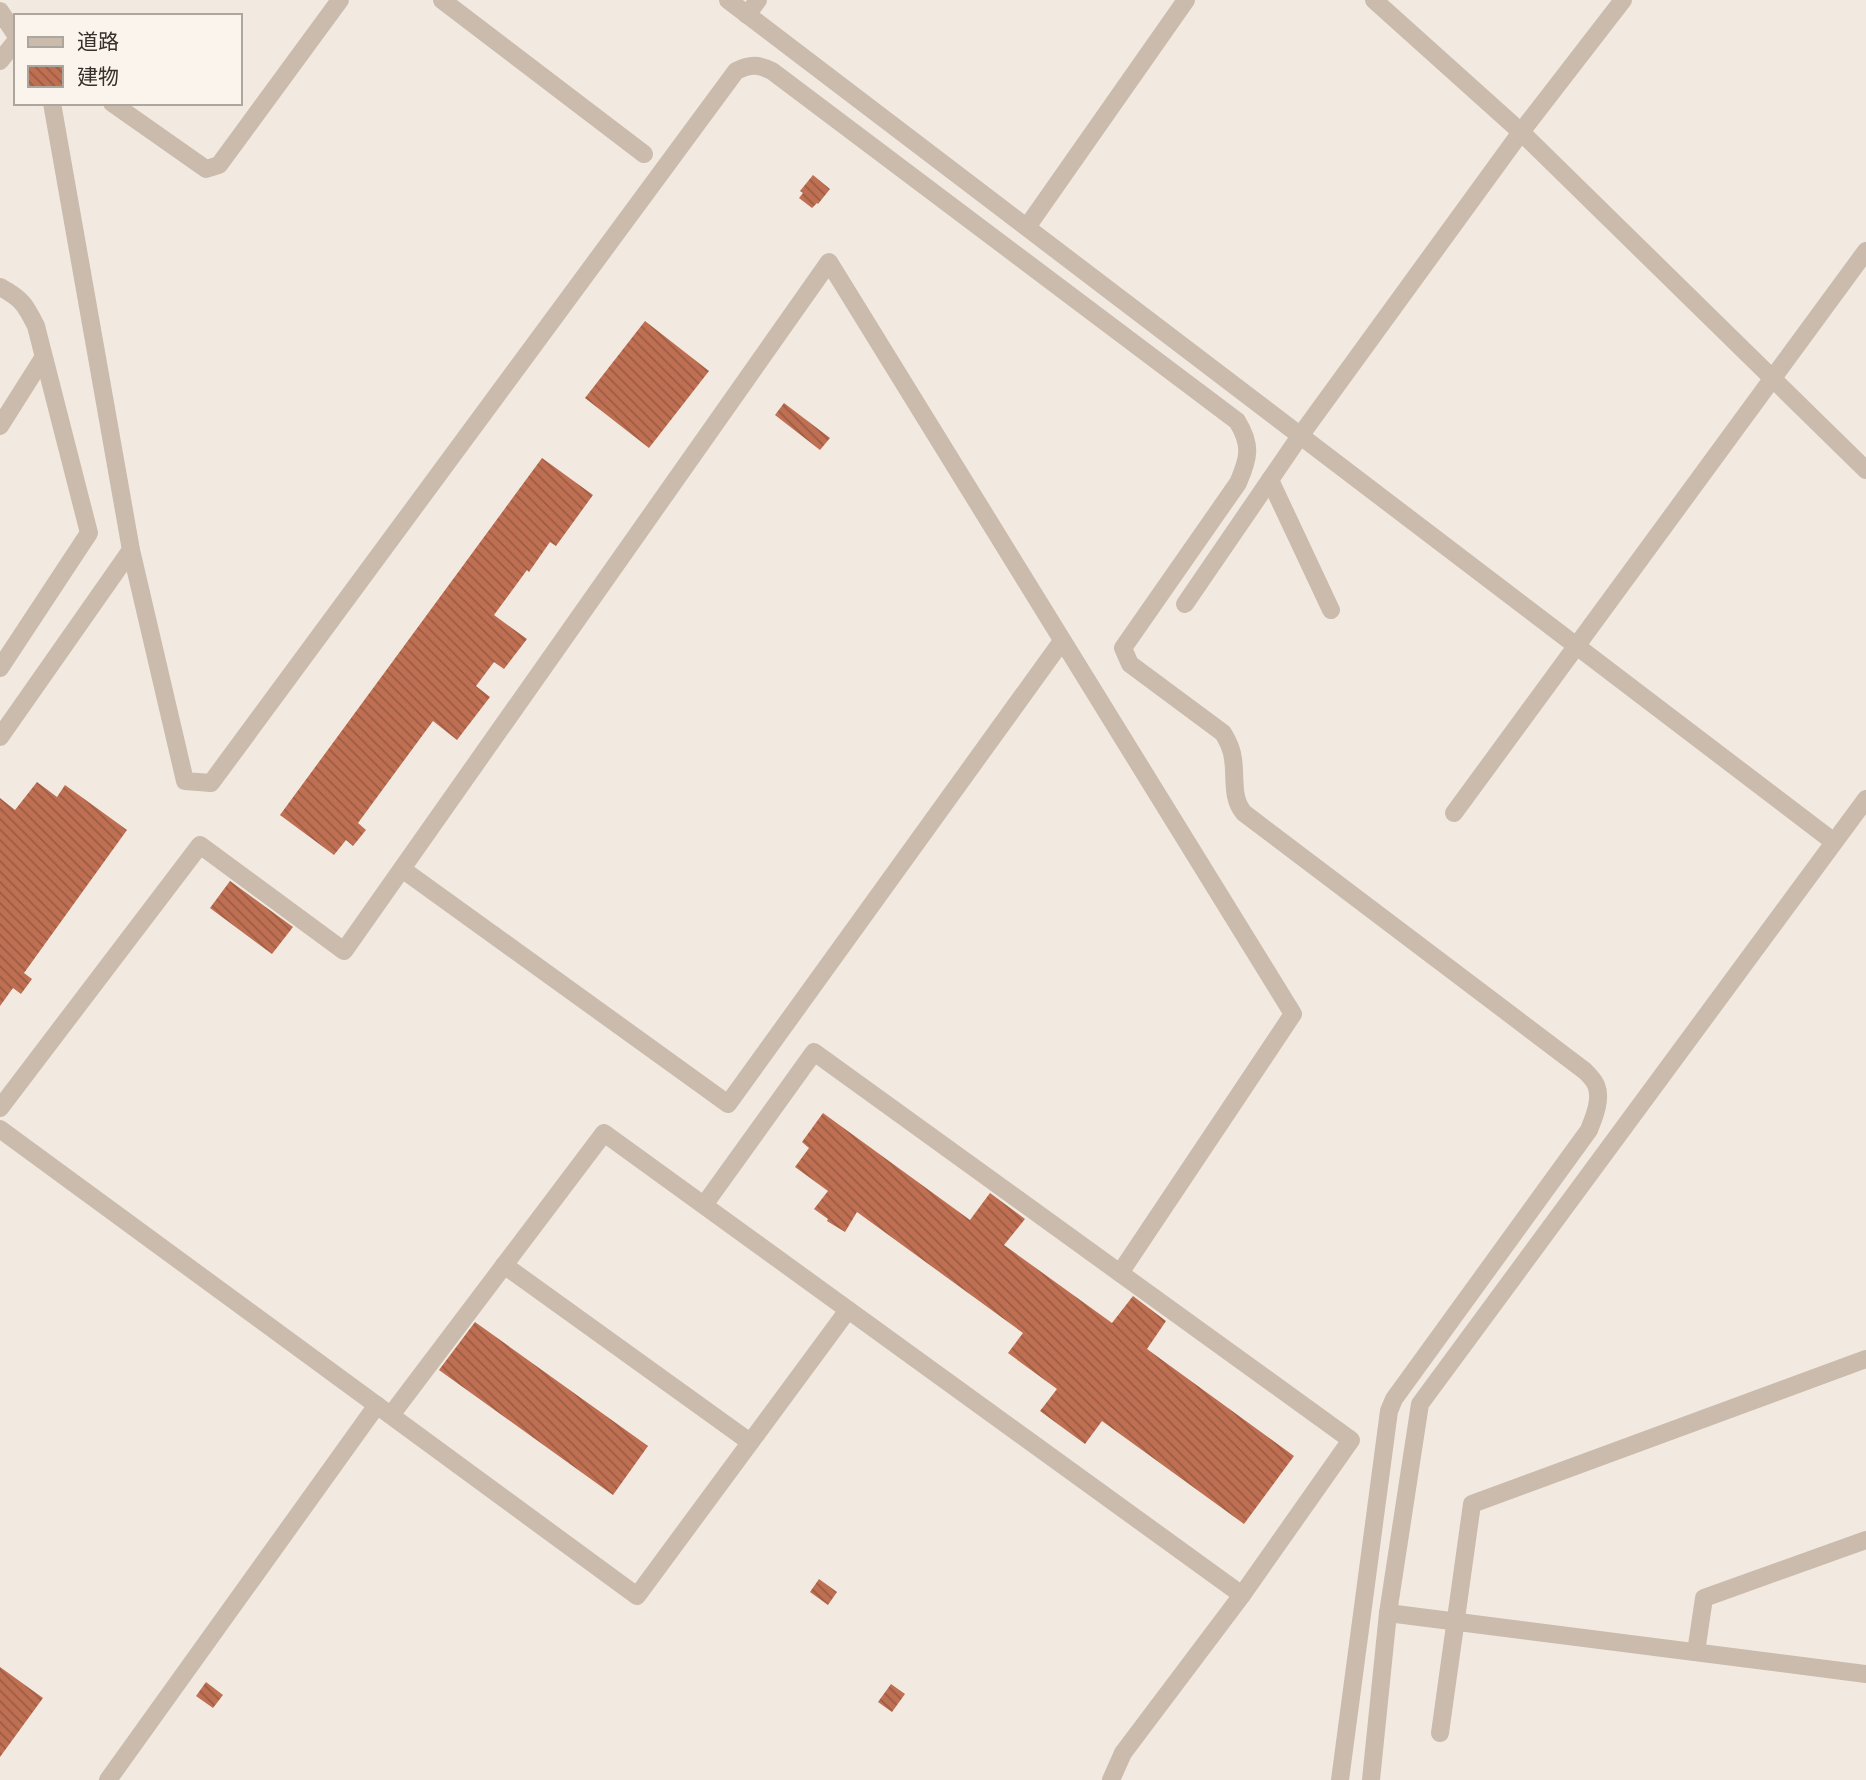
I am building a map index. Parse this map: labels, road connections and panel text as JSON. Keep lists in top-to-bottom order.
{
  "legend": ["道路", "建物"]
}
